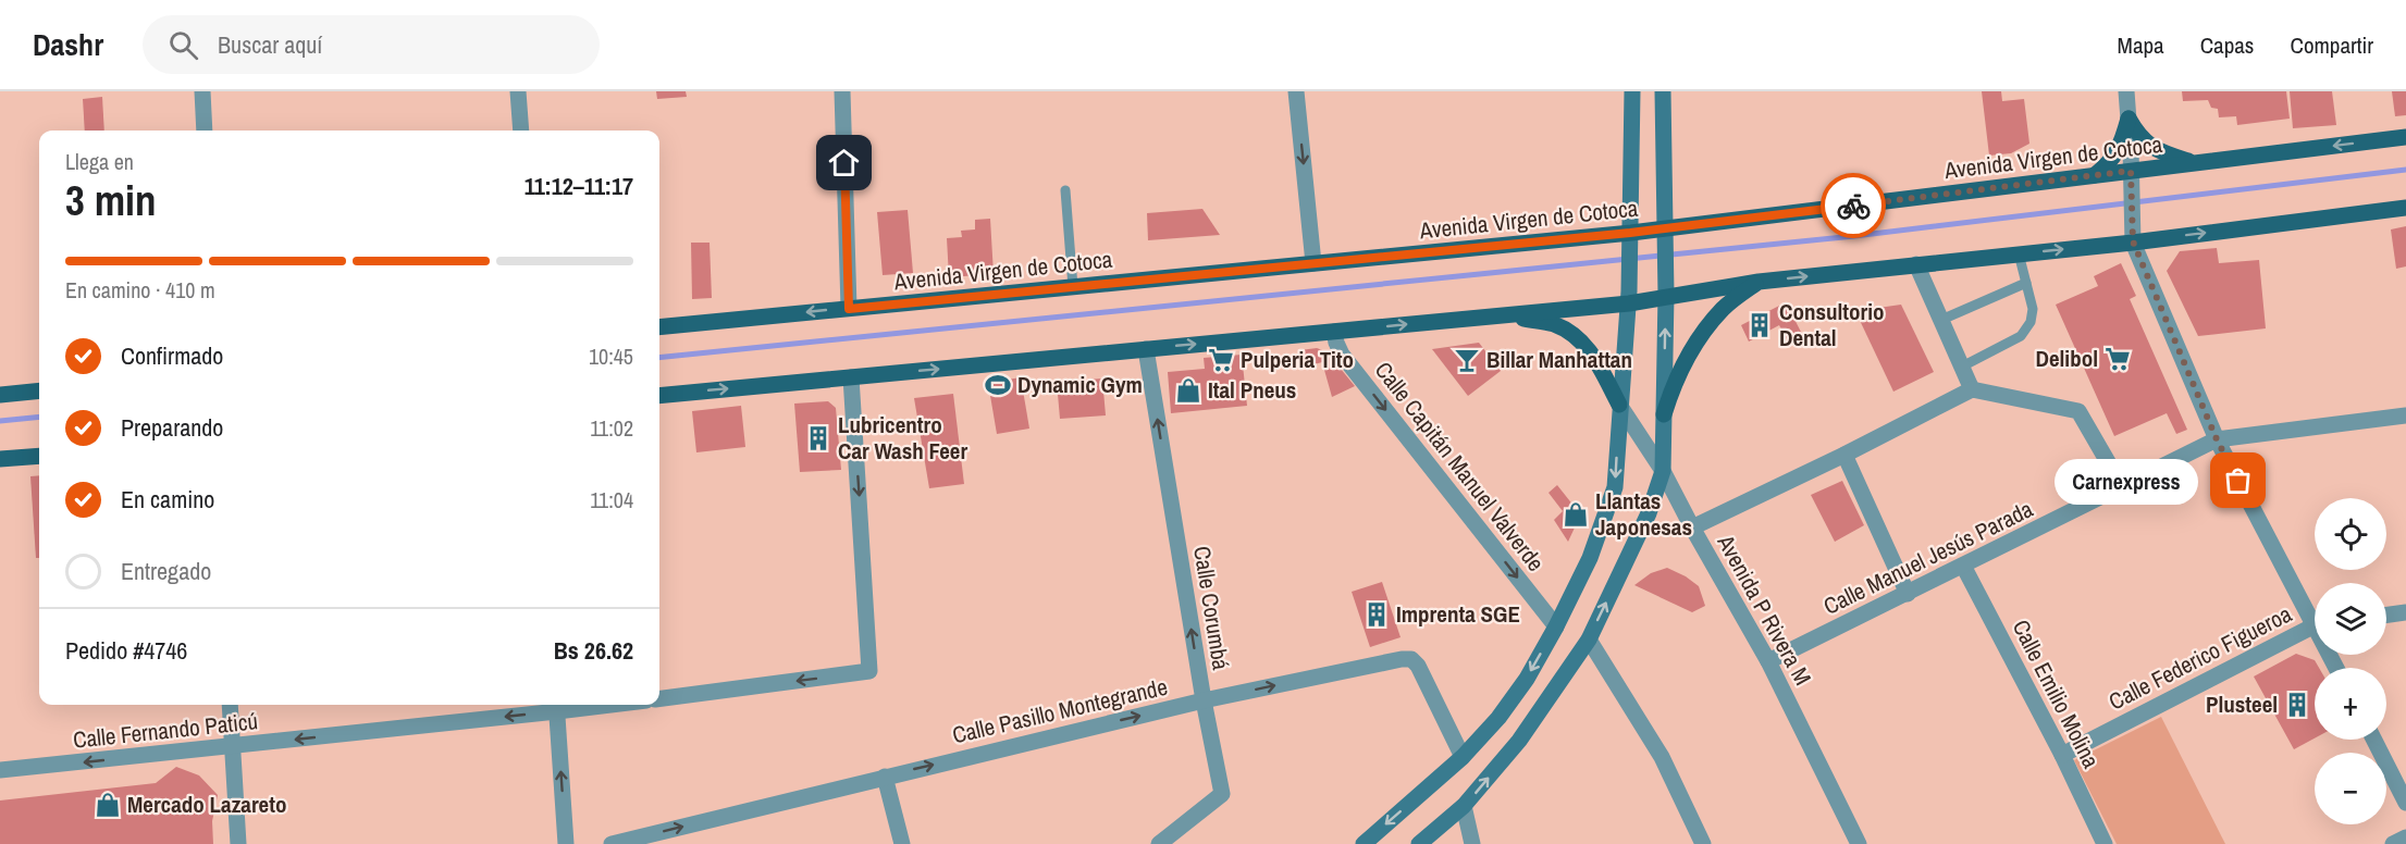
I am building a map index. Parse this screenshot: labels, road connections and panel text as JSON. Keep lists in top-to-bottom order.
{
  "streets": {
    "main road": ["Avenida Virgen de Cotoca"],
    "street": [
      "Calle Capitán Manuel Valverde",
      "Calle Manuel Jesús Parada",
      "Calle Corumbá",
      "Avenida P Rivera M",
      "Calle Federico Figueroa",
      "Calle Emilio Molina",
      "Calle Pasillo Montegrande",
      "Calle Fernando Paticú"
    ]
  },
  "crossings": [
    ["Calle Manuel Jesús Parada", "Avenida P Rivera M"],
    ["Calle Manuel Jesús Parada", "Calle Emilio Molina"],
    ["Calle Corumbá", "Calle Pasillo Montegrande"],
    ["Calle Federico Figueroa", "Calle Emilio Molina"]
  ],
  "one_way": [
    "Calle Capitán Manuel Valverde",
    "Calle Corumbá",
    "Calle Pasillo Montegrande",
    "Calle Fernando Paticú"
  ],
  "places": {
    "building": [
      "Consultorio Dental",
      "Lubricentro Car Wash Feer",
      "Imprenta SGE",
      "Plusteel"
    ],
    "supermarket": ["Delibol", "Pulperia Tito"],
    "bar": ["Billar Manhattan"],
    "sports": ["Dynamic Gym"],
    "shop": ["Ital Pneus", "Llantas Japonesas", "Mercado Lazareto"],
    "other": ["Carnexpress"]
  },
  "page": {
    "header": "Dashr",
    "search": "Buscar aquí",
    "nav": ["Mapa", "Capas", "Compartir"],
    "heading": ["3 min", "Llega en", "11:12–11:17"],
    "panel": ["Pedido #4746", "Bs 26.62"],
    "bar": "En camino · 410 m",
    "list": [
      ["Confirmado", "10:45"],
      ["Preparando", "11:02"],
      ["En camino", "11:04"],
      "Entregado"
    ],
    "bubble": "Carnexpress",
    "map_buttons": ["+", "−"]
  }
}
